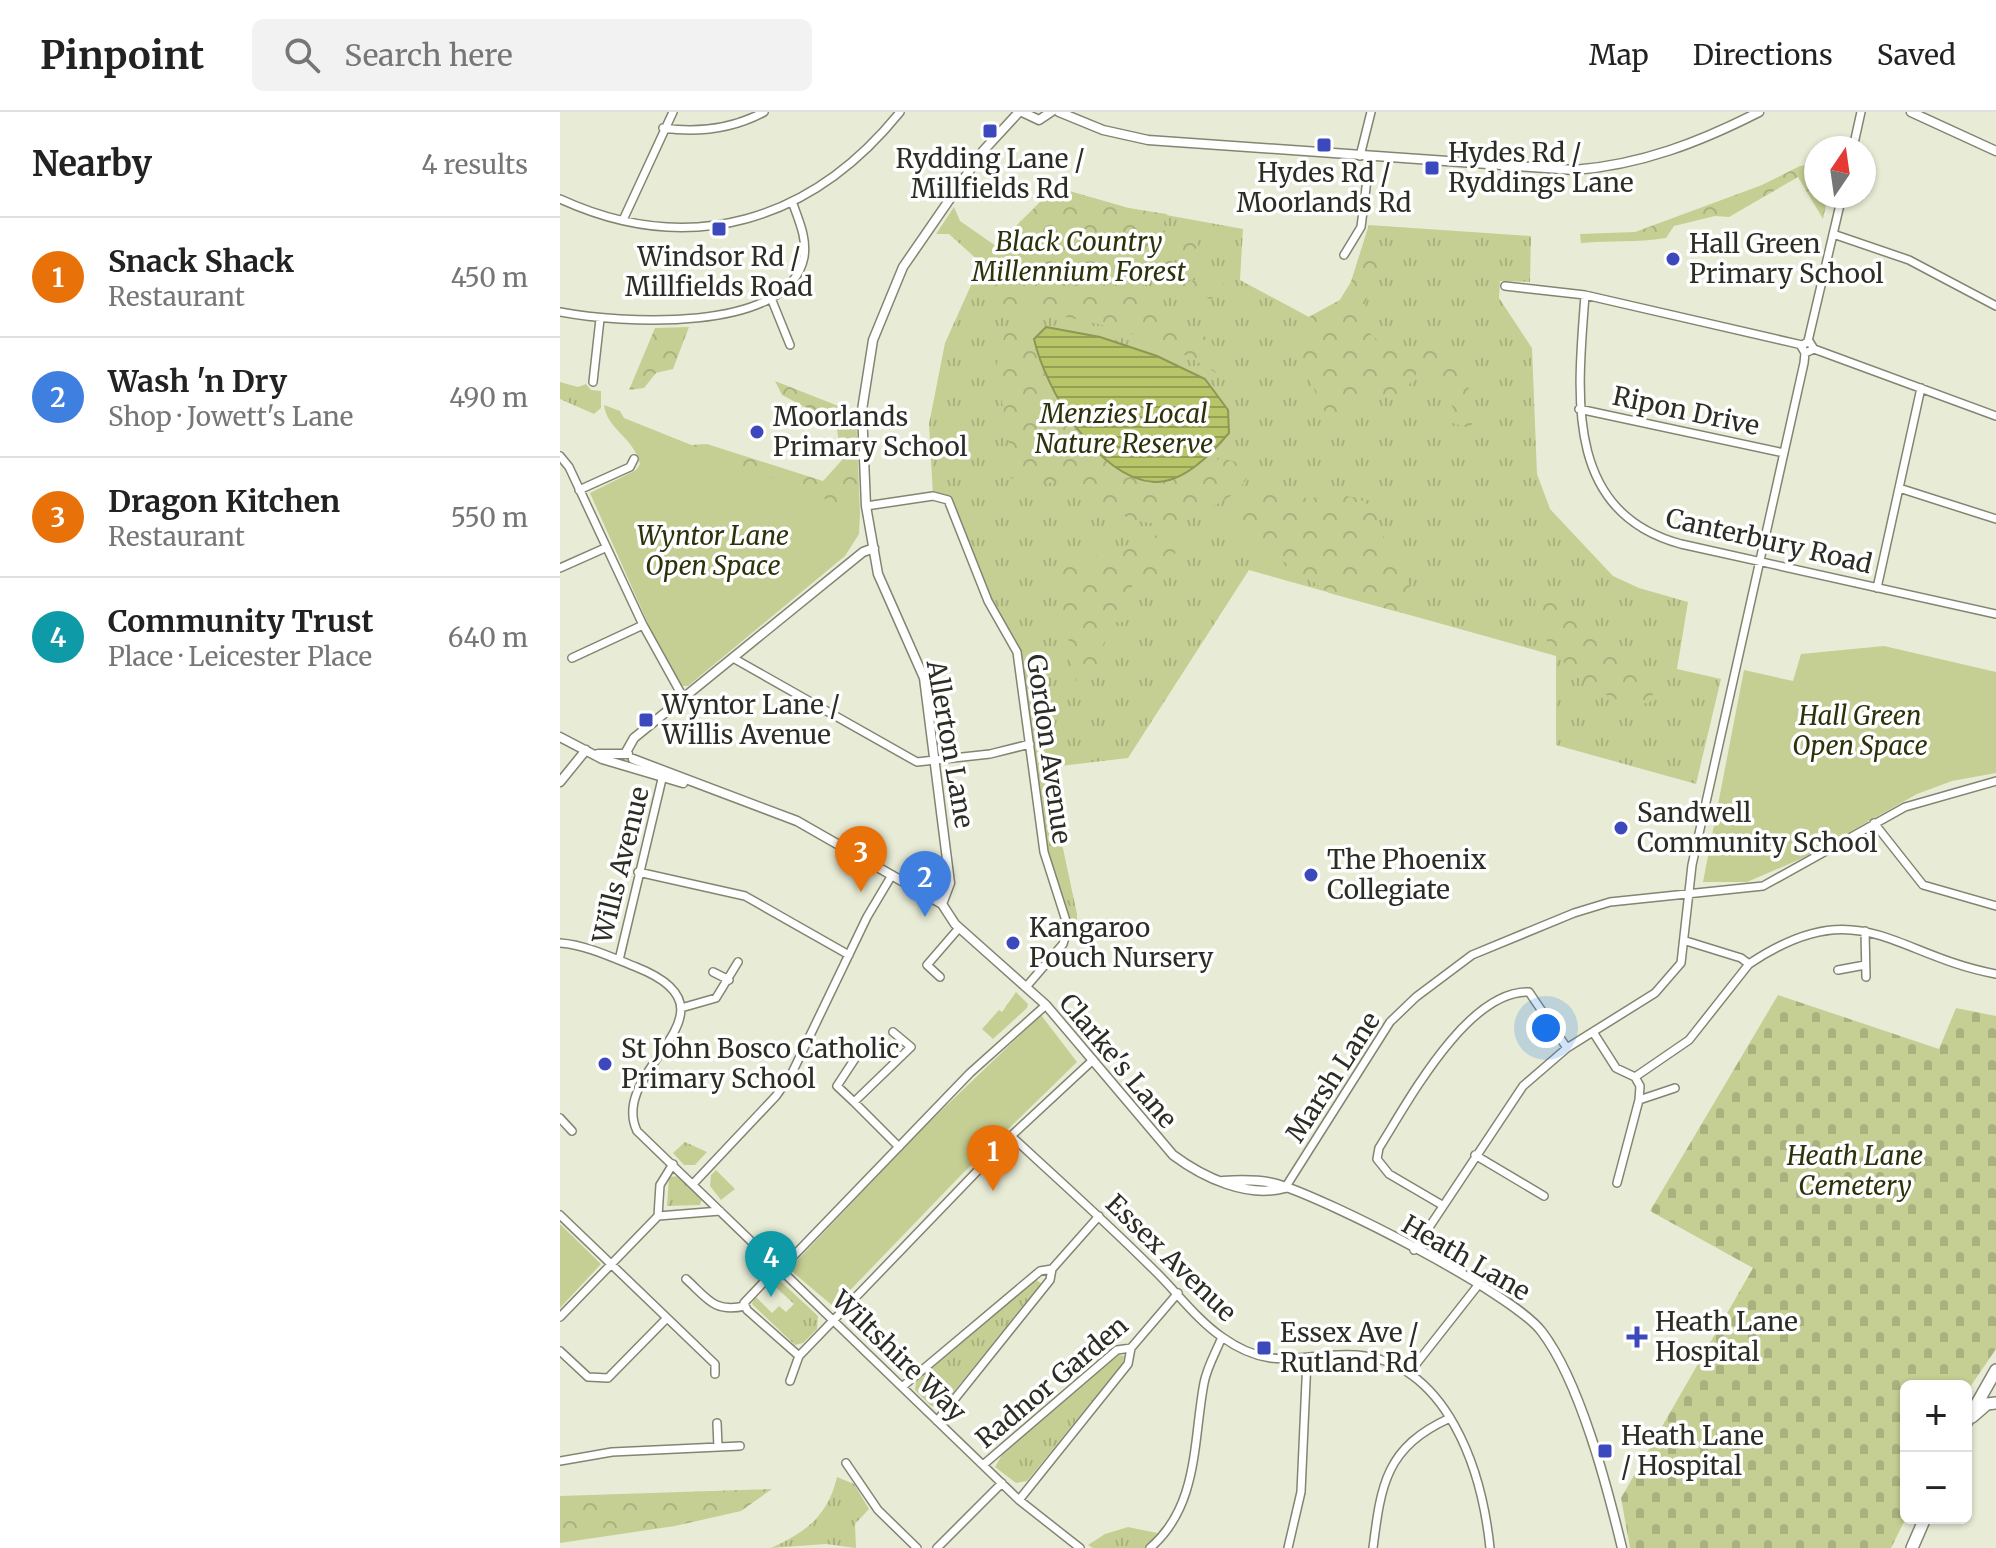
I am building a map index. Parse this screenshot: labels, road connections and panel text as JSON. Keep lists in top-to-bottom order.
{
  "streets": {
    "street": [
      "Ripon Drive",
      "Canterbury Road",
      "Allerton Lane",
      "Gordon Avenue",
      "Wills Avenue",
      "Clarke's Lane",
      "Marsh Lane",
      "Essex Avenue",
      "Heath Lane",
      "Wiltshire Way",
      "Radnor Garden"
    ]
  },
  "crossings": [
    ["Ripon Drive", "Canterbury Road"],
    ["Allerton Lane", "Gordon Avenue"],
    ["Allerton Lane", "Clarke's Lane"],
    ["Gordon Avenue", "Clarke's Lane"],
    ["Clarke's Lane", "Marsh Lane"],
    ["Clarke's Lane", "Heath Lane"],
    ["Marsh Lane", "Heath Lane"],
    ["Essex Avenue", "Radnor Garden"],
    ["Wiltshire Way", "Radnor Garden"]
  ],
  "parks": [
    "Black Country Millennium Forest",
    "Menzies Local Nature Reserve",
    "Wyntor Lane Open Space",
    "Hall Green Open Space",
    "Heath Lane Cemetery"
  ],
  "places": {
    "transit": [
      "Rydding Lane / Millfields Rd",
      "Hydes Rd / Moorlands Rd",
      "Hydes Rd / Ryddings Lane",
      "Windsor Rd / Millfields Road",
      "Wyntor Lane / Willis Avenue",
      "Essex Ave / Rutland Rd",
      "Heath Lane / Hospital"
    ],
    "other": [
      "Hall Green Primary School",
      "Moorlands Primary School",
      "Sandwell Community School",
      "The Phoenix Collegiate",
      "Kangaroo Pouch Nursery",
      "St John Bosco Catholic Primary School"
    ],
    "health": ["Heath Lane Hospital"]
  },
  "north": "top",
  "page": {
    "header": "Pinpoint",
    "search": "Search here",
    "nav": ["Map", "Directions", "Saved"],
    "heading": ["Nearby", "4 results"],
    "list": [
      {
        "mark": "1",
        "name": "Snack Shack",
        "note": "Restaurant",
        "value": "450 m"
      },
      {
        "mark": "2",
        "name": "Wash 'n Dry",
        "note": "Shop · Jowett's Lane",
        "value": "490 m"
      },
      {
        "mark": "3",
        "name": "Dragon Kitchen",
        "note": "Restaurant",
        "value": "550 m"
      },
      {
        "mark": "4",
        "name": "Community Trust",
        "note": "Place · Leicester Place",
        "value": "640 m"
      }
    ],
    "pins": [
      "3",
      "2",
      "1",
      "4"
    ],
    "map_buttons": ["+", "−"]
  }
}
